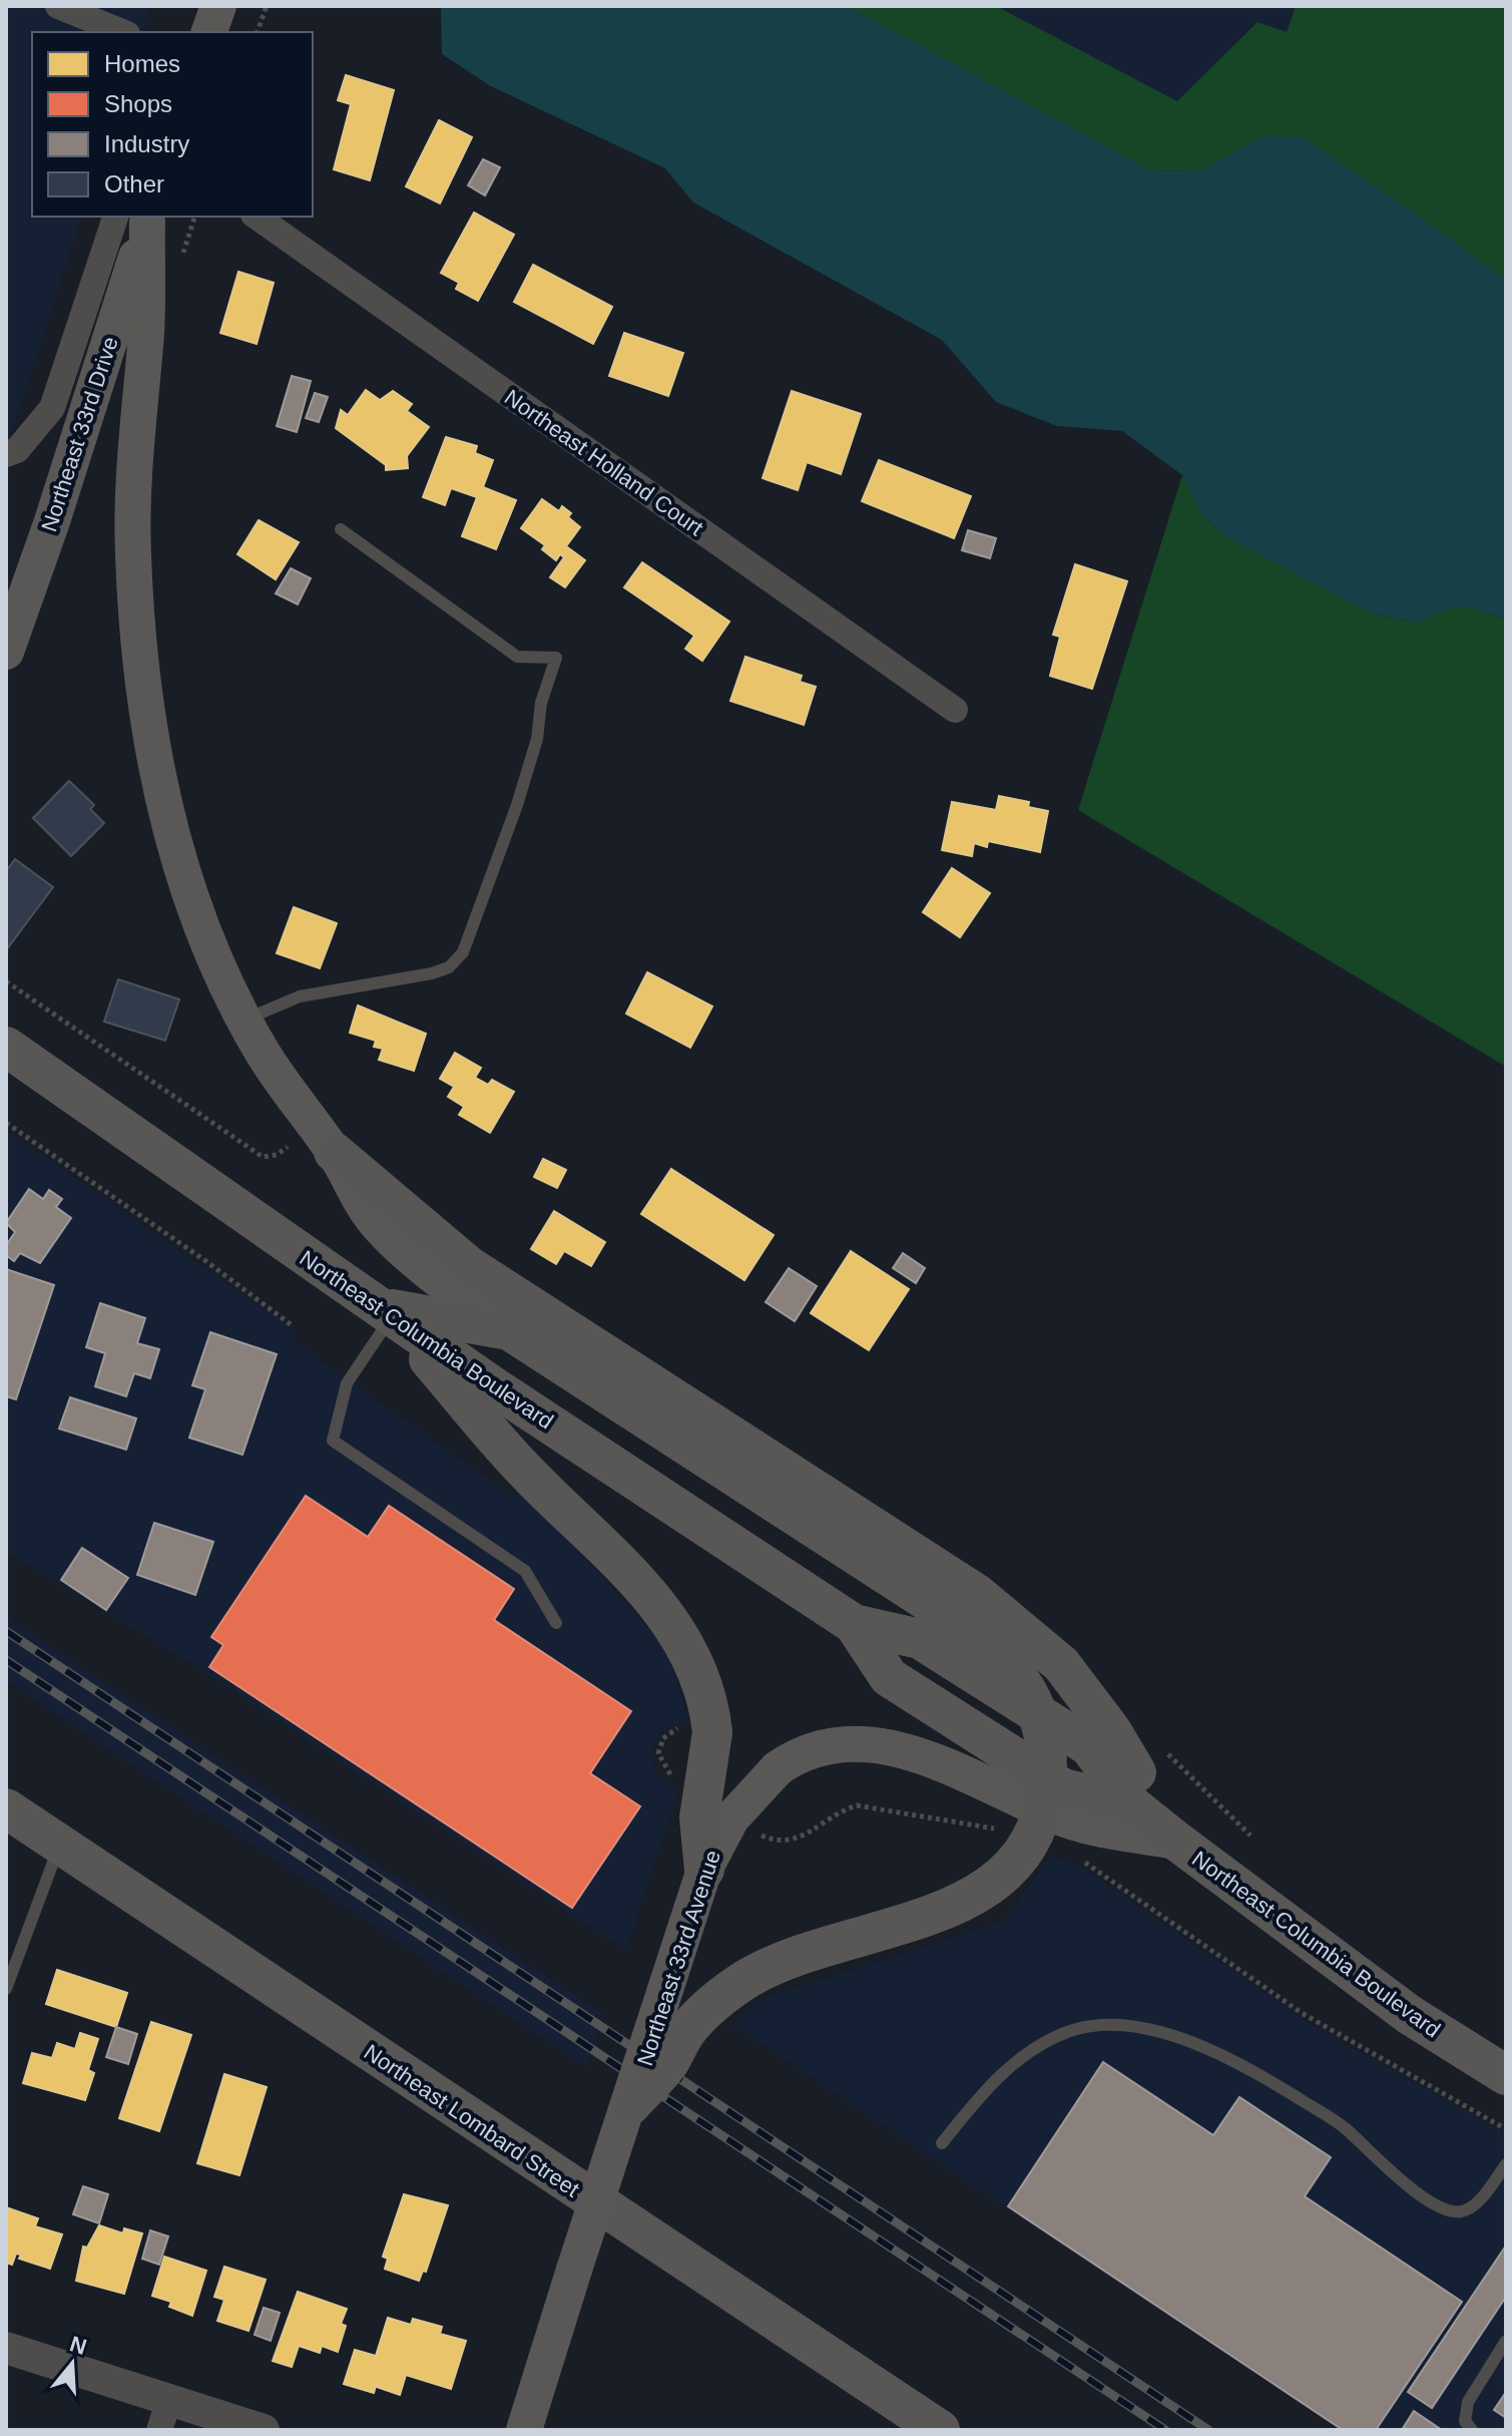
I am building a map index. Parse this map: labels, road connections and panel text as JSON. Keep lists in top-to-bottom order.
{
  "streets": {
    "main road": [
      "Northeast 33rd Drive",
      "Northeast Columbia Boulevard",
      "Northeast 33rd Avenue",
      "Northeast Lombard Street"
    ],
    "street": ["Northeast Holland Court"]
  },
  "crossings": [
    ["Northeast Columbia Boulevard", "Northeast 33rd Avenue"]
  ],
  "legend": [
    "Homes",
    "Shops",
    "Industry",
    "Other"
  ],
  "north": "top"
}
